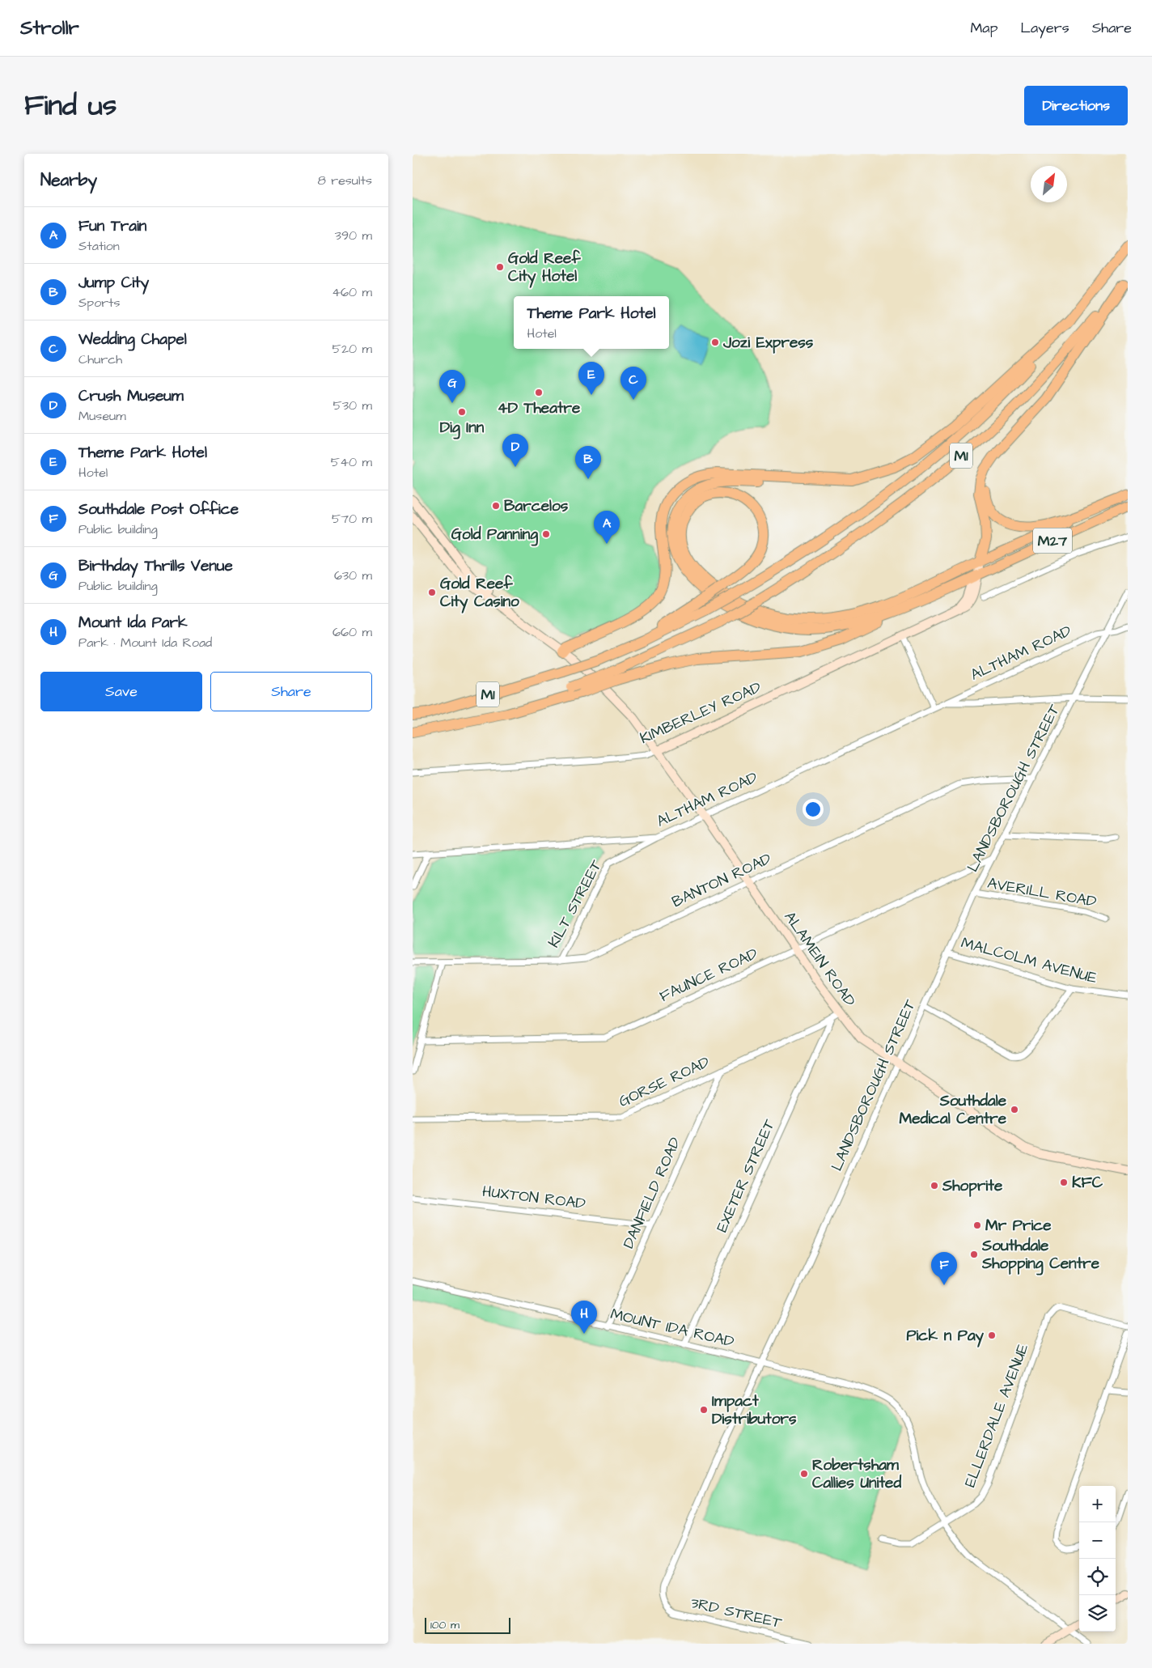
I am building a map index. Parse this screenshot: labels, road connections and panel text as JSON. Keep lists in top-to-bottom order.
{
  "streets": {
    "highway": ["M1"],
    "main road": ["M27", "KIMBERLEY ROAD", "ALAMEIN ROAD"],
    "street": [
      "ALTHAM ROAD",
      "LANDSBOROUGH STREET",
      "BANTON ROAD",
      "AVERILL ROAD",
      "KILT STREET",
      "MALCOLM AVENUE",
      "FAUNCE ROAD",
      "GORSE ROAD",
      "EXETER STREET",
      "DANFIELD ROAD",
      "HUXTON ROAD",
      "MOUNT IDA ROAD",
      "ELLERDALE AVENUE",
      "3RD STREET"
    ]
  },
  "crossings": [
    ["M27", "KIMBERLEY ROAD"],
    ["ALTHAM ROAD", "LANDSBOROUGH STREET"],
    ["ALTHAM ROAD", "KILT STREET"],
    ["ALTHAM ROAD", "ALAMEIN ROAD"],
    ["KIMBERLEY ROAD", "ALAMEIN ROAD"],
    ["LANDSBOROUGH STREET", "BANTON ROAD"],
    ["LANDSBOROUGH STREET", "AVERILL ROAD"],
    ["LANDSBOROUGH STREET", "ALAMEIN ROAD"],
    ["LANDSBOROUGH STREET", "MALCOLM AVENUE"],
    ["LANDSBOROUGH STREET", "FAUNCE ROAD"],
    ["LANDSBOROUGH STREET", "MOUNT IDA ROAD"],
    ["LANDSBOROUGH STREET", "3RD STREET"],
    ["BANTON ROAD", "KILT STREET"],
    ["BANTON ROAD", "ALAMEIN ROAD"],
    ["ALAMEIN ROAD", "FAUNCE ROAD"],
    ["ALAMEIN ROAD", "GORSE ROAD"],
    ["GORSE ROAD", "EXETER STREET"],
    ["GORSE ROAD", "DANFIELD ROAD"],
    ["EXETER STREET", "MOUNT IDA ROAD"],
    ["DANFIELD ROAD", "HUXTON ROAD"],
    ["DANFIELD ROAD", "MOUNT IDA ROAD"],
    ["MOUNT IDA ROAD", "ELLERDALE AVENUE"]
  ],
  "places": [
    "Gold Reef City Hotel",
    "Jozi Express",
    "4D Theatre",
    "Dig Inn",
    "Barcelos",
    "Gold Panning",
    "Gold Reef City Casino",
    "Southdale Medical Centre",
    "KFC",
    "Shoprite",
    "Mr Price",
    "Southdale Shopping Centre",
    "Pick n Pay",
    "Impact Distributors",
    "Robertsham Callies United"
  ],
  "scale_bar": "100 m",
  "north": "top right",
  "page": {
    "header": "Strollr",
    "nav": ["Map", "Layers", "Share"],
    "title": "Find us",
    "buttons": [
      "Directions",
      ["Save", "Share"]
    ],
    "heading": ["Nearby", "8 results"],
    "list": [
      {
        "mark": "A",
        "name": "Fun Train",
        "note": "Station",
        "value": "390 m"
      },
      {
        "mark": "B",
        "name": "Jump City",
        "note": "Sports",
        "value": "460 m"
      },
      {
        "mark": "C",
        "name": "Wedding Chapel",
        "note": "Church",
        "value": "520 m"
      },
      {
        "mark": "D",
        "name": "Crush Museum",
        "note": "Museum",
        "value": "530 m"
      },
      {
        "mark": "E",
        "name": "Theme Park Hotel",
        "note": "Hotel",
        "value": "540 m"
      },
      {
        "mark": "F",
        "name": "Southdale Post Office",
        "note": "Public building",
        "value": "570 m"
      },
      {
        "mark": "G",
        "name": "Birthday Thrills Venue",
        "note": "Public building",
        "value": "630 m"
      },
      {
        "mark": "H",
        "name": "Mount Ida Park",
        "note": "Park · Mount Ida Road",
        "value": "660 m"
      }
    ],
    "popup": ["Theme Park Hotel", "Hotel"],
    "pins": [
      "E",
      "C",
      "G",
      "D",
      "B",
      "A",
      "F",
      "H"
    ],
    "map_buttons": ["+", "−"],
    "scale": "100 m"
  }
}
